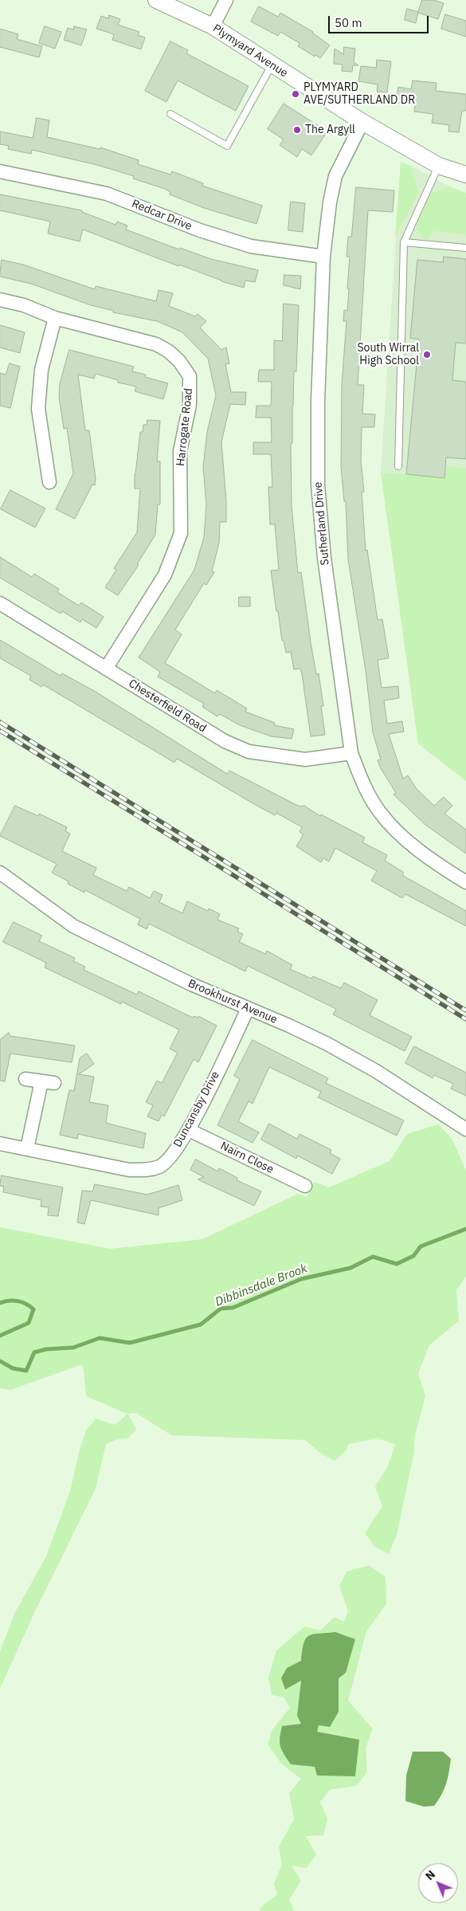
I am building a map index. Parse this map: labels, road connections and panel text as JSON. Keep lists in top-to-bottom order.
{
  "streets": {
    "street": [
      "Plymyard Avenue",
      "Redcar Drive",
      "Harrogate Road",
      "Sutherland Drive",
      "Chesterfield Road",
      "Brookhurst Avenue",
      "Duncansby Drive",
      "Nairn Close"
    ]
  },
  "crossings": [
    ["Plymyard Avenue", "Sutherland Drive"],
    ["Redcar Drive", "Sutherland Drive"],
    ["Harrogate Road", "Chesterfield Road"],
    ["Sutherland Drive", "Chesterfield Road"],
    ["Brookhurst Avenue", "Duncansby Drive"],
    ["Duncansby Drive", "Nairn Close"]
  ],
  "water": ["Dibbinsdale Brook"],
  "places": ["PLYMYARD AVE/SUTHERLAND DR", "The Argyll", "South Wirral High School"],
  "scale_bar": "50 m",
  "north": "top left"
}
